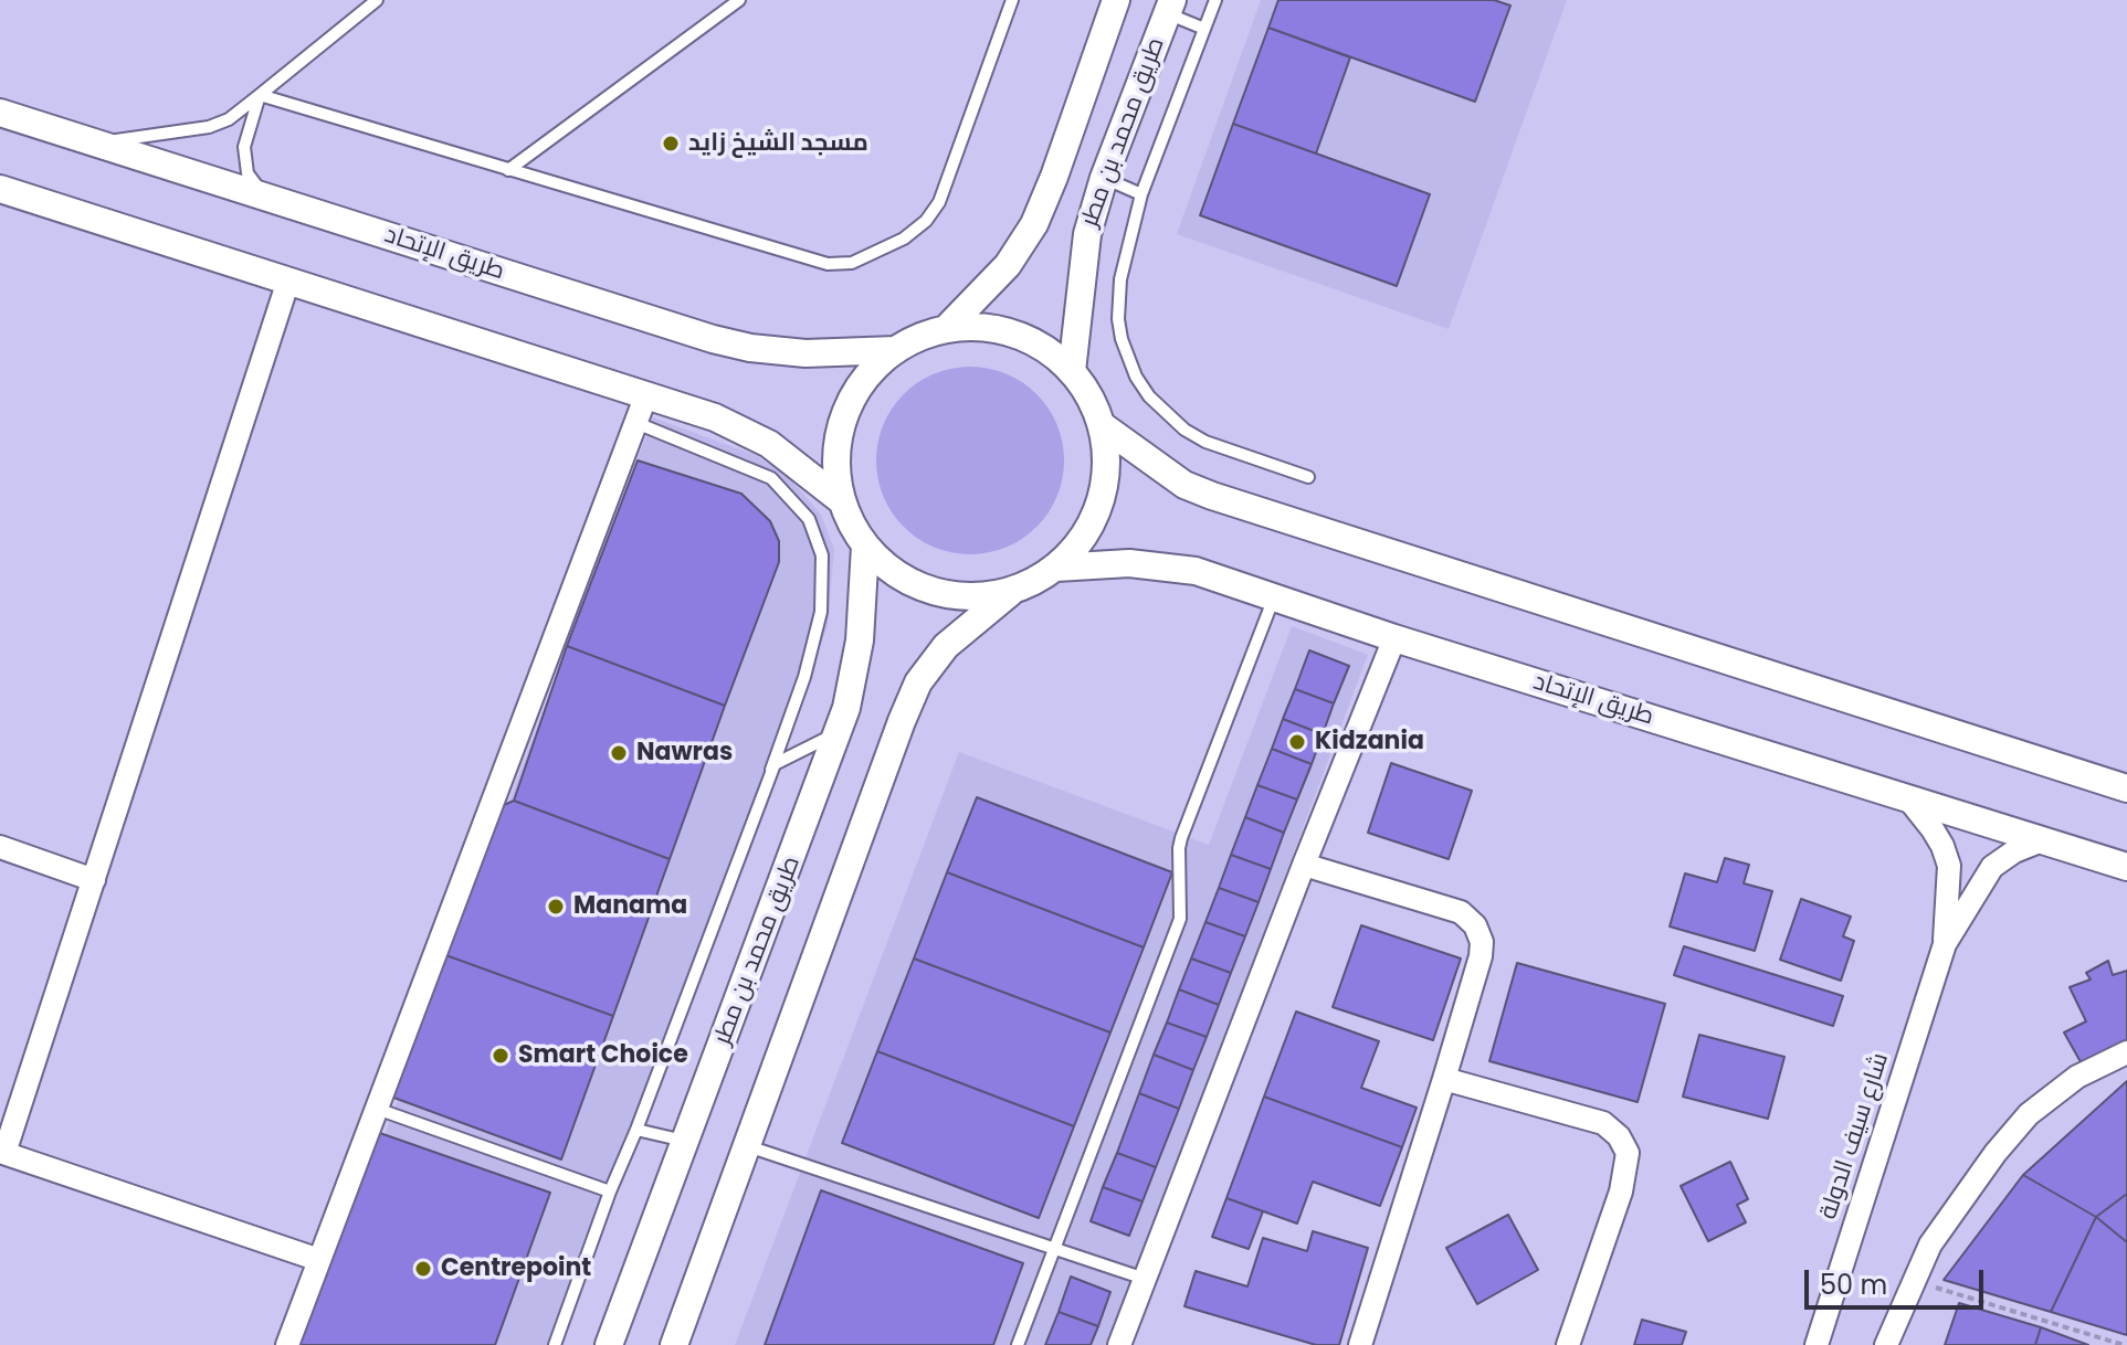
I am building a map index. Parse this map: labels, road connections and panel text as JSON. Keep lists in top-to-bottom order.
{
  "streets": {
    "street": ["طريق محمد بن مطر", "طريق اﻹتحاد", "شارع سيف الدولة"]
  },
  "crossings": [
    ["طريق محمد بن مطر", "طريق اﻹتحاد"],
    ["طريق اﻹتحاد", "شارع سيف الدولة"]
  ],
  "places": [
    "مسجد الشيخ زايد",
    "Kidzania",
    "Nawras",
    "Manama",
    "Smart Choice",
    "Centrepoint"
  ],
  "scale_bar": "50 m"
}
